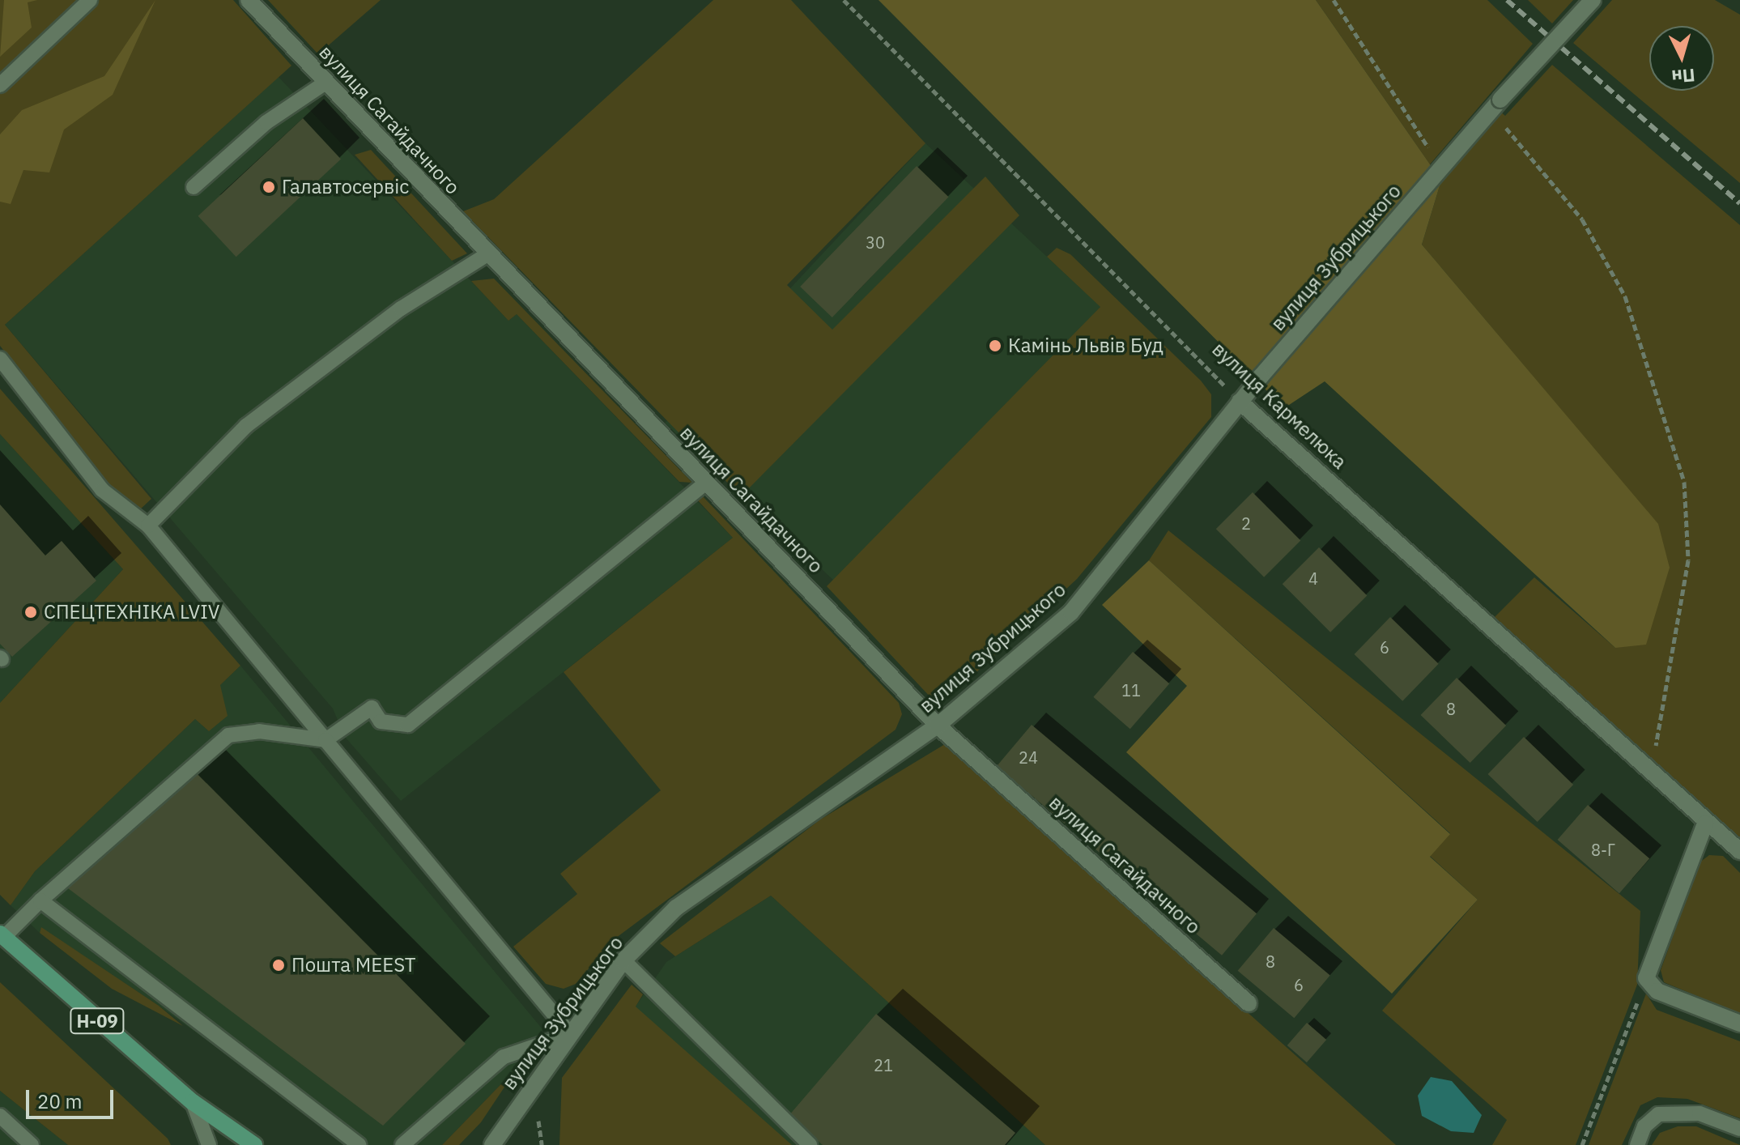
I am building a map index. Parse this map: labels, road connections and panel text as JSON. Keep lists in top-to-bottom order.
{
  "streets": {
    "main road": ["Н-09"],
    "street": ["вулиця Сагайдачного", "вулиця Зубрицького", "вулиця Кармелюка"]
  },
  "crossings": [
    ["вулиця Сагайдачного", "вулиця Зубрицького"],
    ["вулиця Зубрицького", "вулиця Кармелюка"]
  ],
  "places": [
    "Галавтосервіс",
    "Камінь Львів Буд",
    "СПЕЦТЕХНІКА LVIV",
    "Пошта MEEST"
  ],
  "house_numbers": [
    "30",
    "2",
    "4",
    "6",
    "11",
    "8",
    "24",
    "8-Г",
    "8",
    "6",
    "21"
  ],
  "scale_bar": "20 m",
  "north": "bottom"
}
